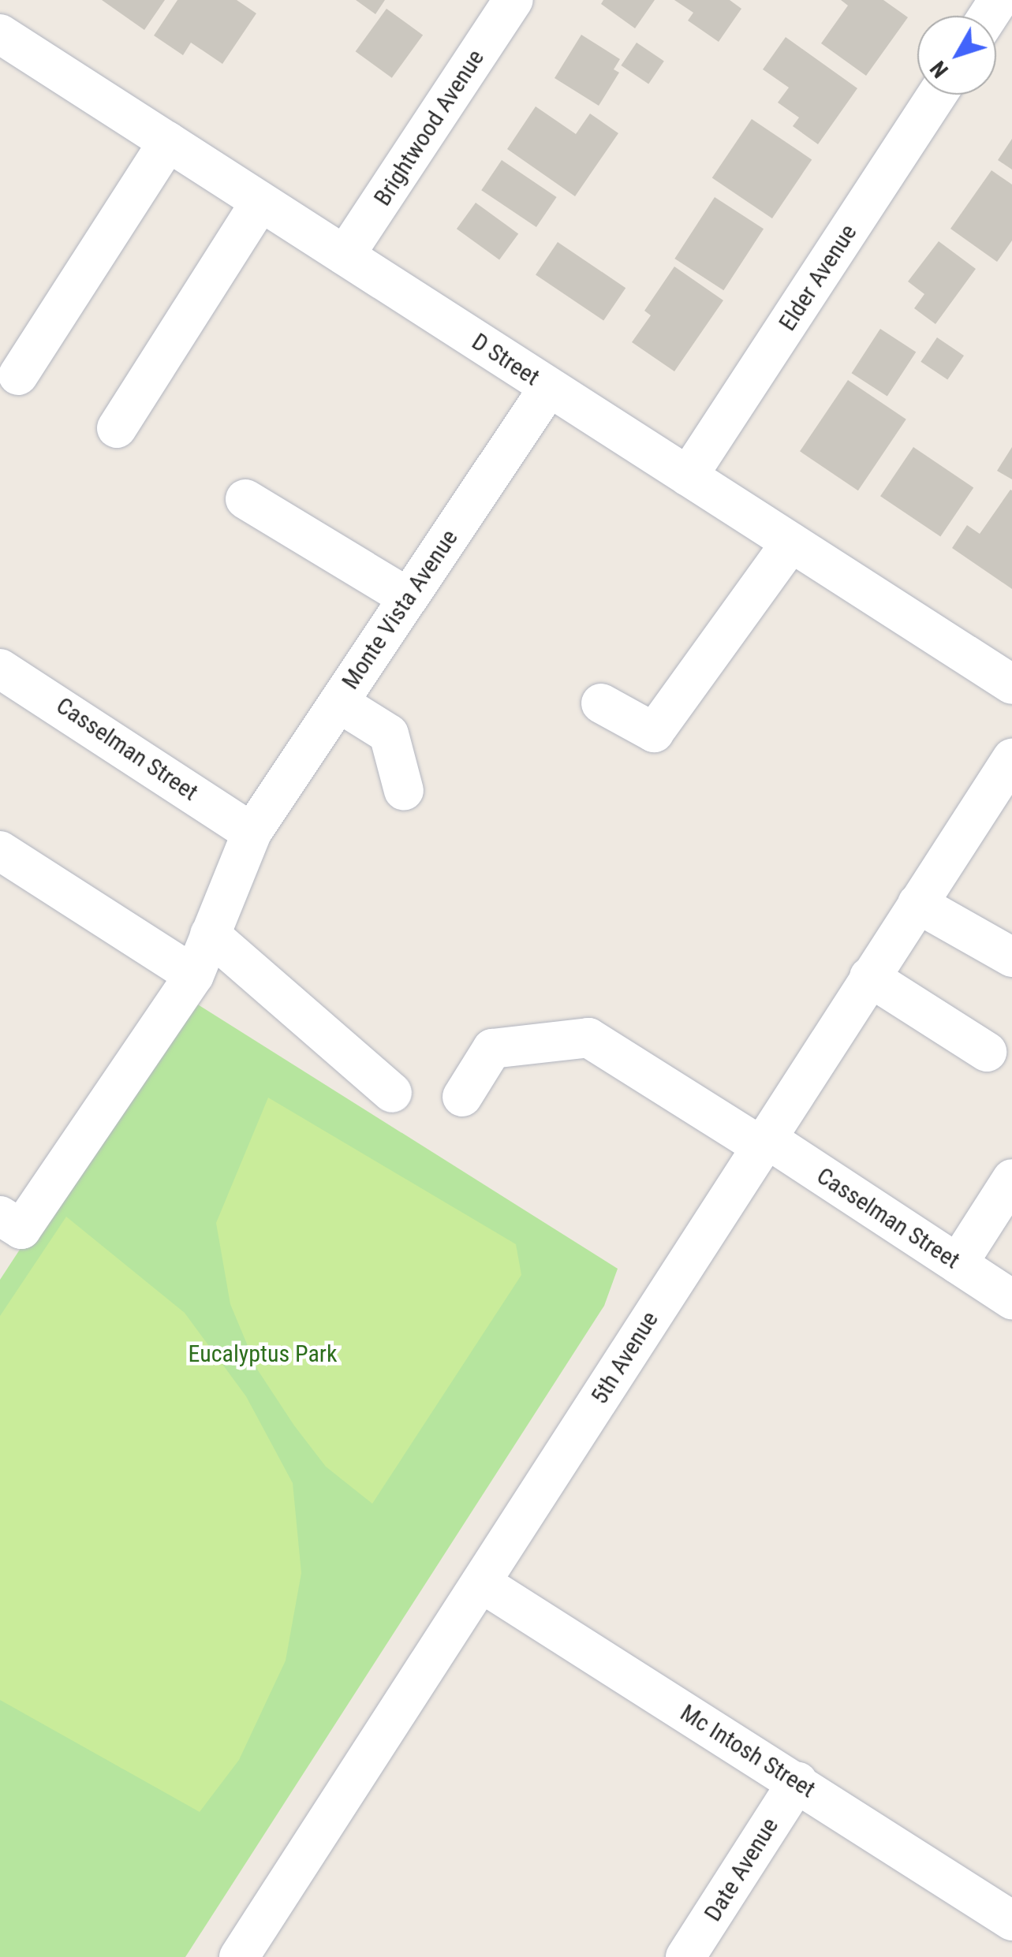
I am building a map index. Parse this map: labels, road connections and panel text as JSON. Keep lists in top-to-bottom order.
{
  "streets": {
    "street": [
      "Brightwood Avenue",
      "Elder Avenue",
      "D Street",
      "Monte Vista Avenue",
      "Casselman Street",
      "5th Avenue",
      "Mc Intosh Street",
      "Date Avenue"
    ]
  },
  "crossings": [
    ["Brightwood Avenue", "D Street"],
    ["Elder Avenue", "D Street"],
    ["D Street", "Monte Vista Avenue"],
    ["Monte Vista Avenue", "Casselman Street"],
    ["Casselman Street", "5th Avenue"],
    ["5th Avenue", "Mc Intosh Street"],
    ["Mc Intosh Street", "Date Avenue"]
  ],
  "parks": ["Eucalyptus Park"],
  "north": "bottom left"
}
